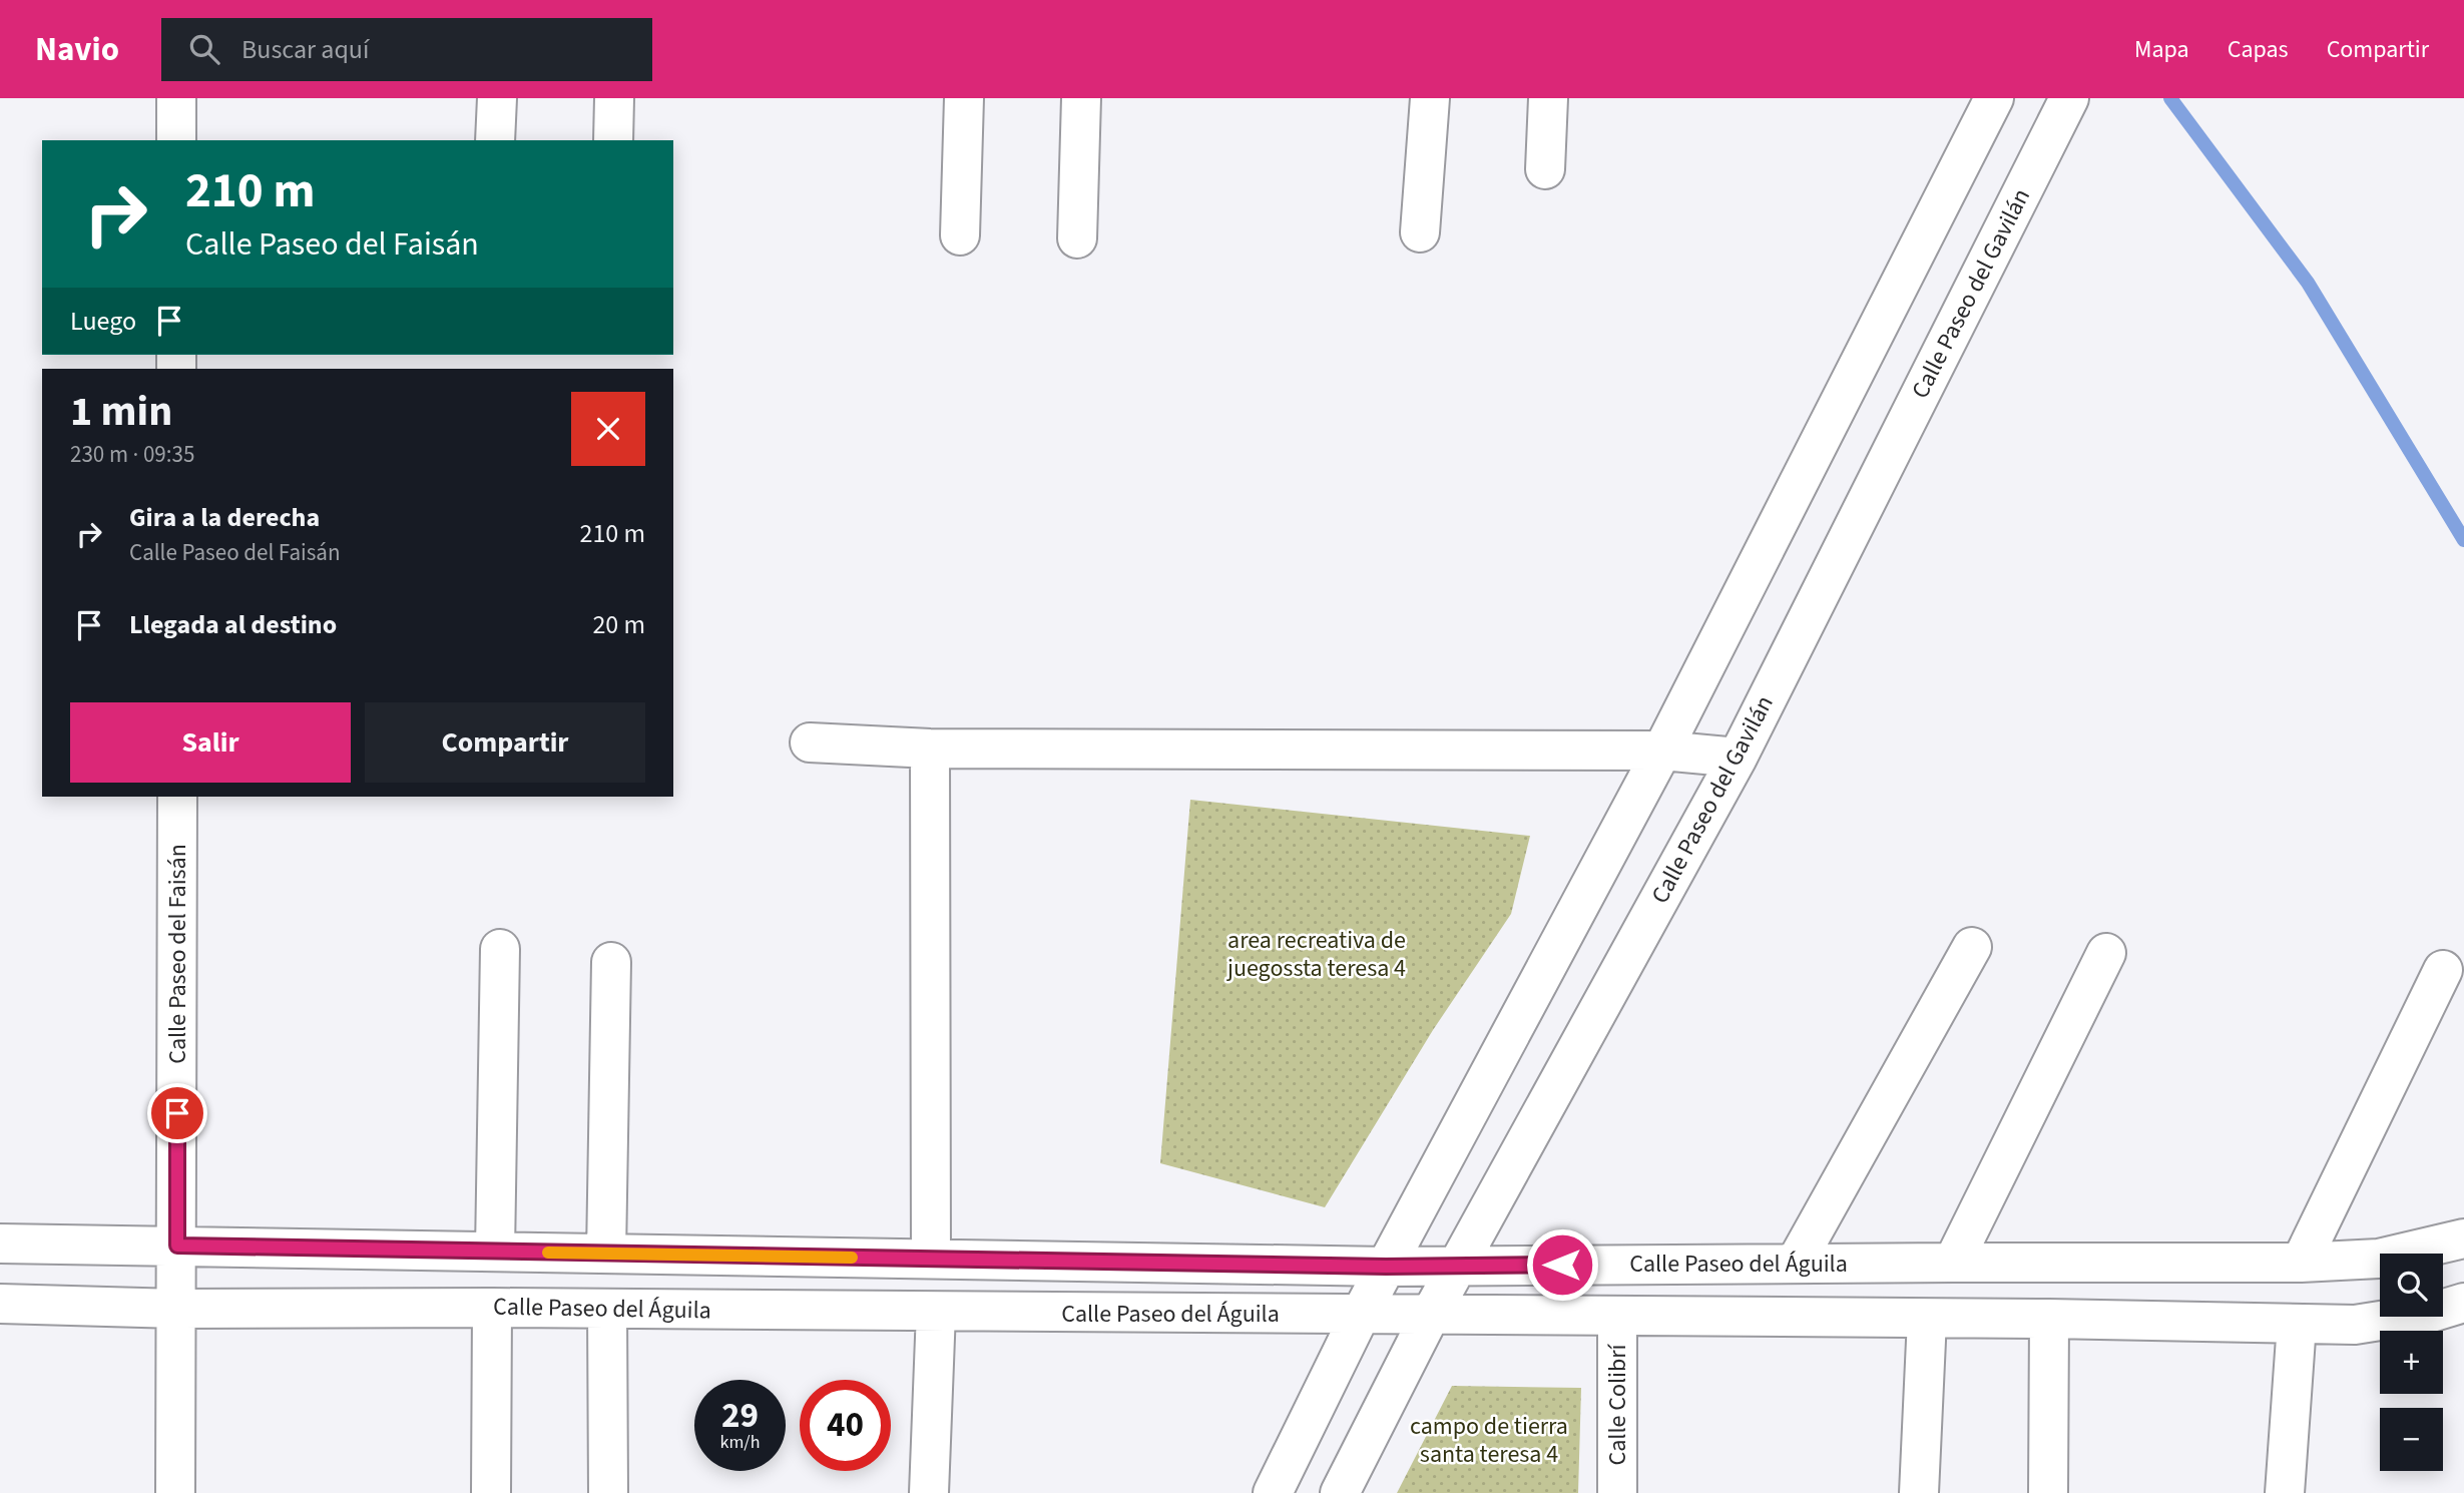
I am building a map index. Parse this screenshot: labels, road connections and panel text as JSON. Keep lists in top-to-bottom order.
{
  "streets": {
    "street": [
      "Calle Paseo del Gavilán",
      "Calle Paseo del Faisán",
      "Calle Paseo del Águila",
      "Calle Colibrí"
    ]
  },
  "crossings": [
    ["Calle Paseo del Gavilán", "Calle Paseo del Águila"],
    ["Calle Paseo del Faisán", "Calle Paseo del Águila"],
    ["Calle Paseo del Águila", "Calle Colibrí"]
  ],
  "parks": ["area recreativa de juegossta teresa 4", "campo de tierra santa teresa 4"],
  "page": {
    "header": "Navio",
    "search": "Buscar aquí",
    "nav": ["Mapa", "Capas", "Compartir"],
    "turn": ["210 m", "Calle Paseo del Faisán"],
    "then": "Luego",
    "heading": ["1 min", "230 m · 09:35"],
    "list": [
      {
        "name": "Gira a la derecha",
        "note": "Calle Paseo del Faisán",
        "value": "210 m"
      },
      {
        "name": "Llegada al destino",
        "value": "20 m"
      }
    ],
    "buttons": ["Salir", "Compartir"],
    "map_buttons": ["+", "−"],
    "speed": "29 km/h",
    "limit": "40"
  }
}
